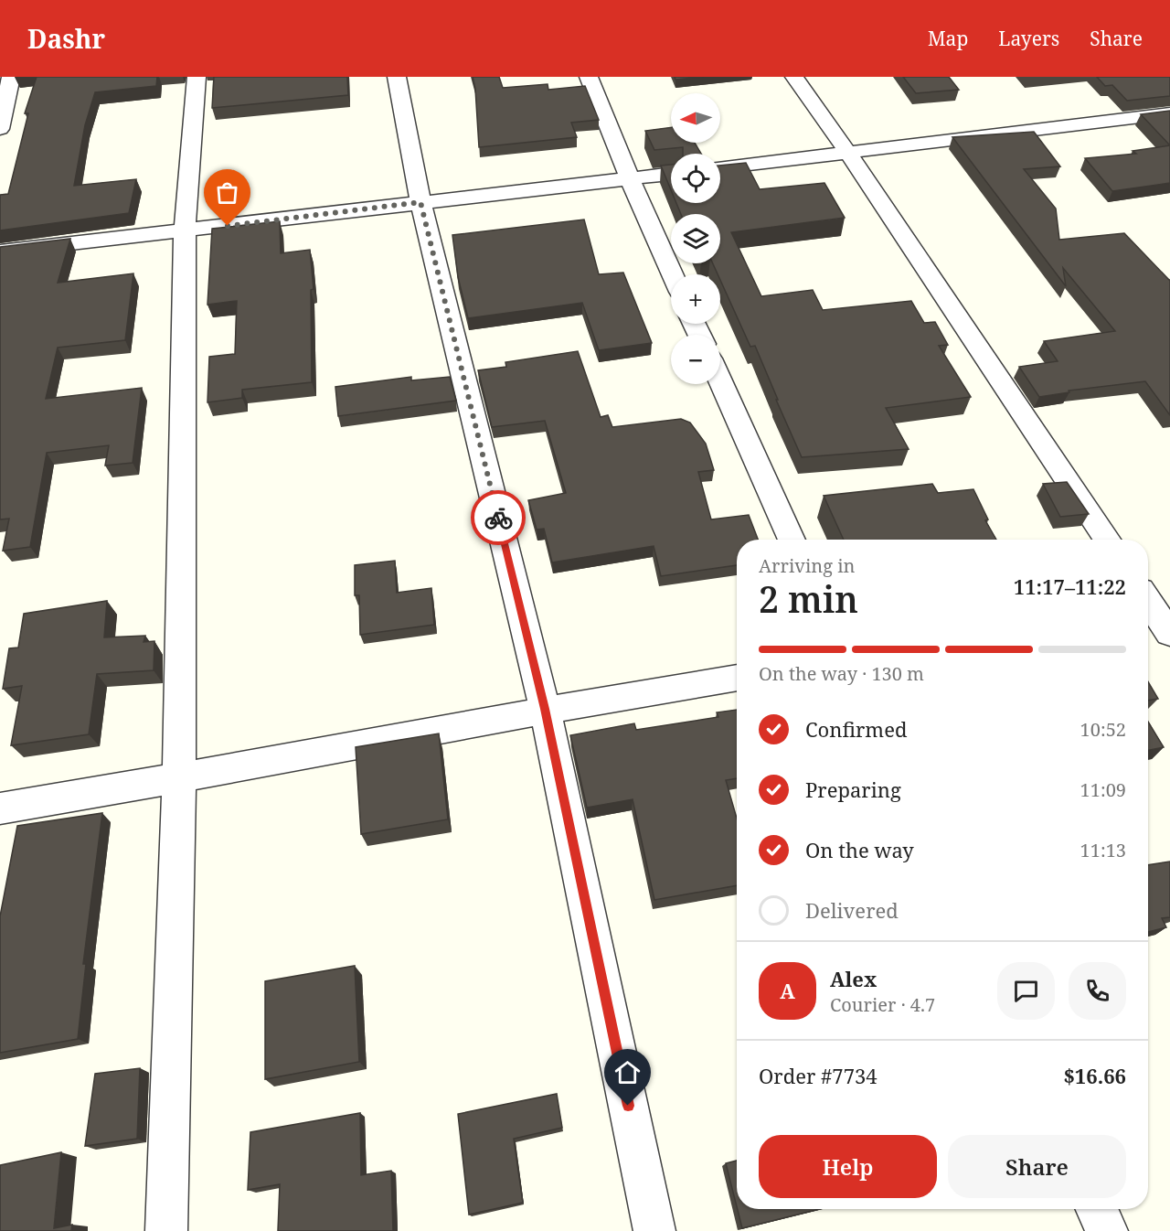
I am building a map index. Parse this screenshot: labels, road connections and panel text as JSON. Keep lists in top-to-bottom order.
{
  "north": "left",
  "page": {
    "header": "Dashr",
    "nav": ["Map", "Layers", "Share"],
    "map_buttons": ["+", "−"],
    "heading": ["2 min", "Arriving in", "11:17–11:22"],
    "panel": [
      "Alex",
      "Courier · 4.7",
      "Order #7734",
      "$16.66"
    ],
    "bar": "On the way · 130 m",
    "list": [
      ["Confirmed", "10:52"],
      ["Preparing", "11:09"],
      ["On the way", "11:13"],
      "Delivered"
    ],
    "round": "A",
    "buttons": ["Help", "Share"]
  }
}
